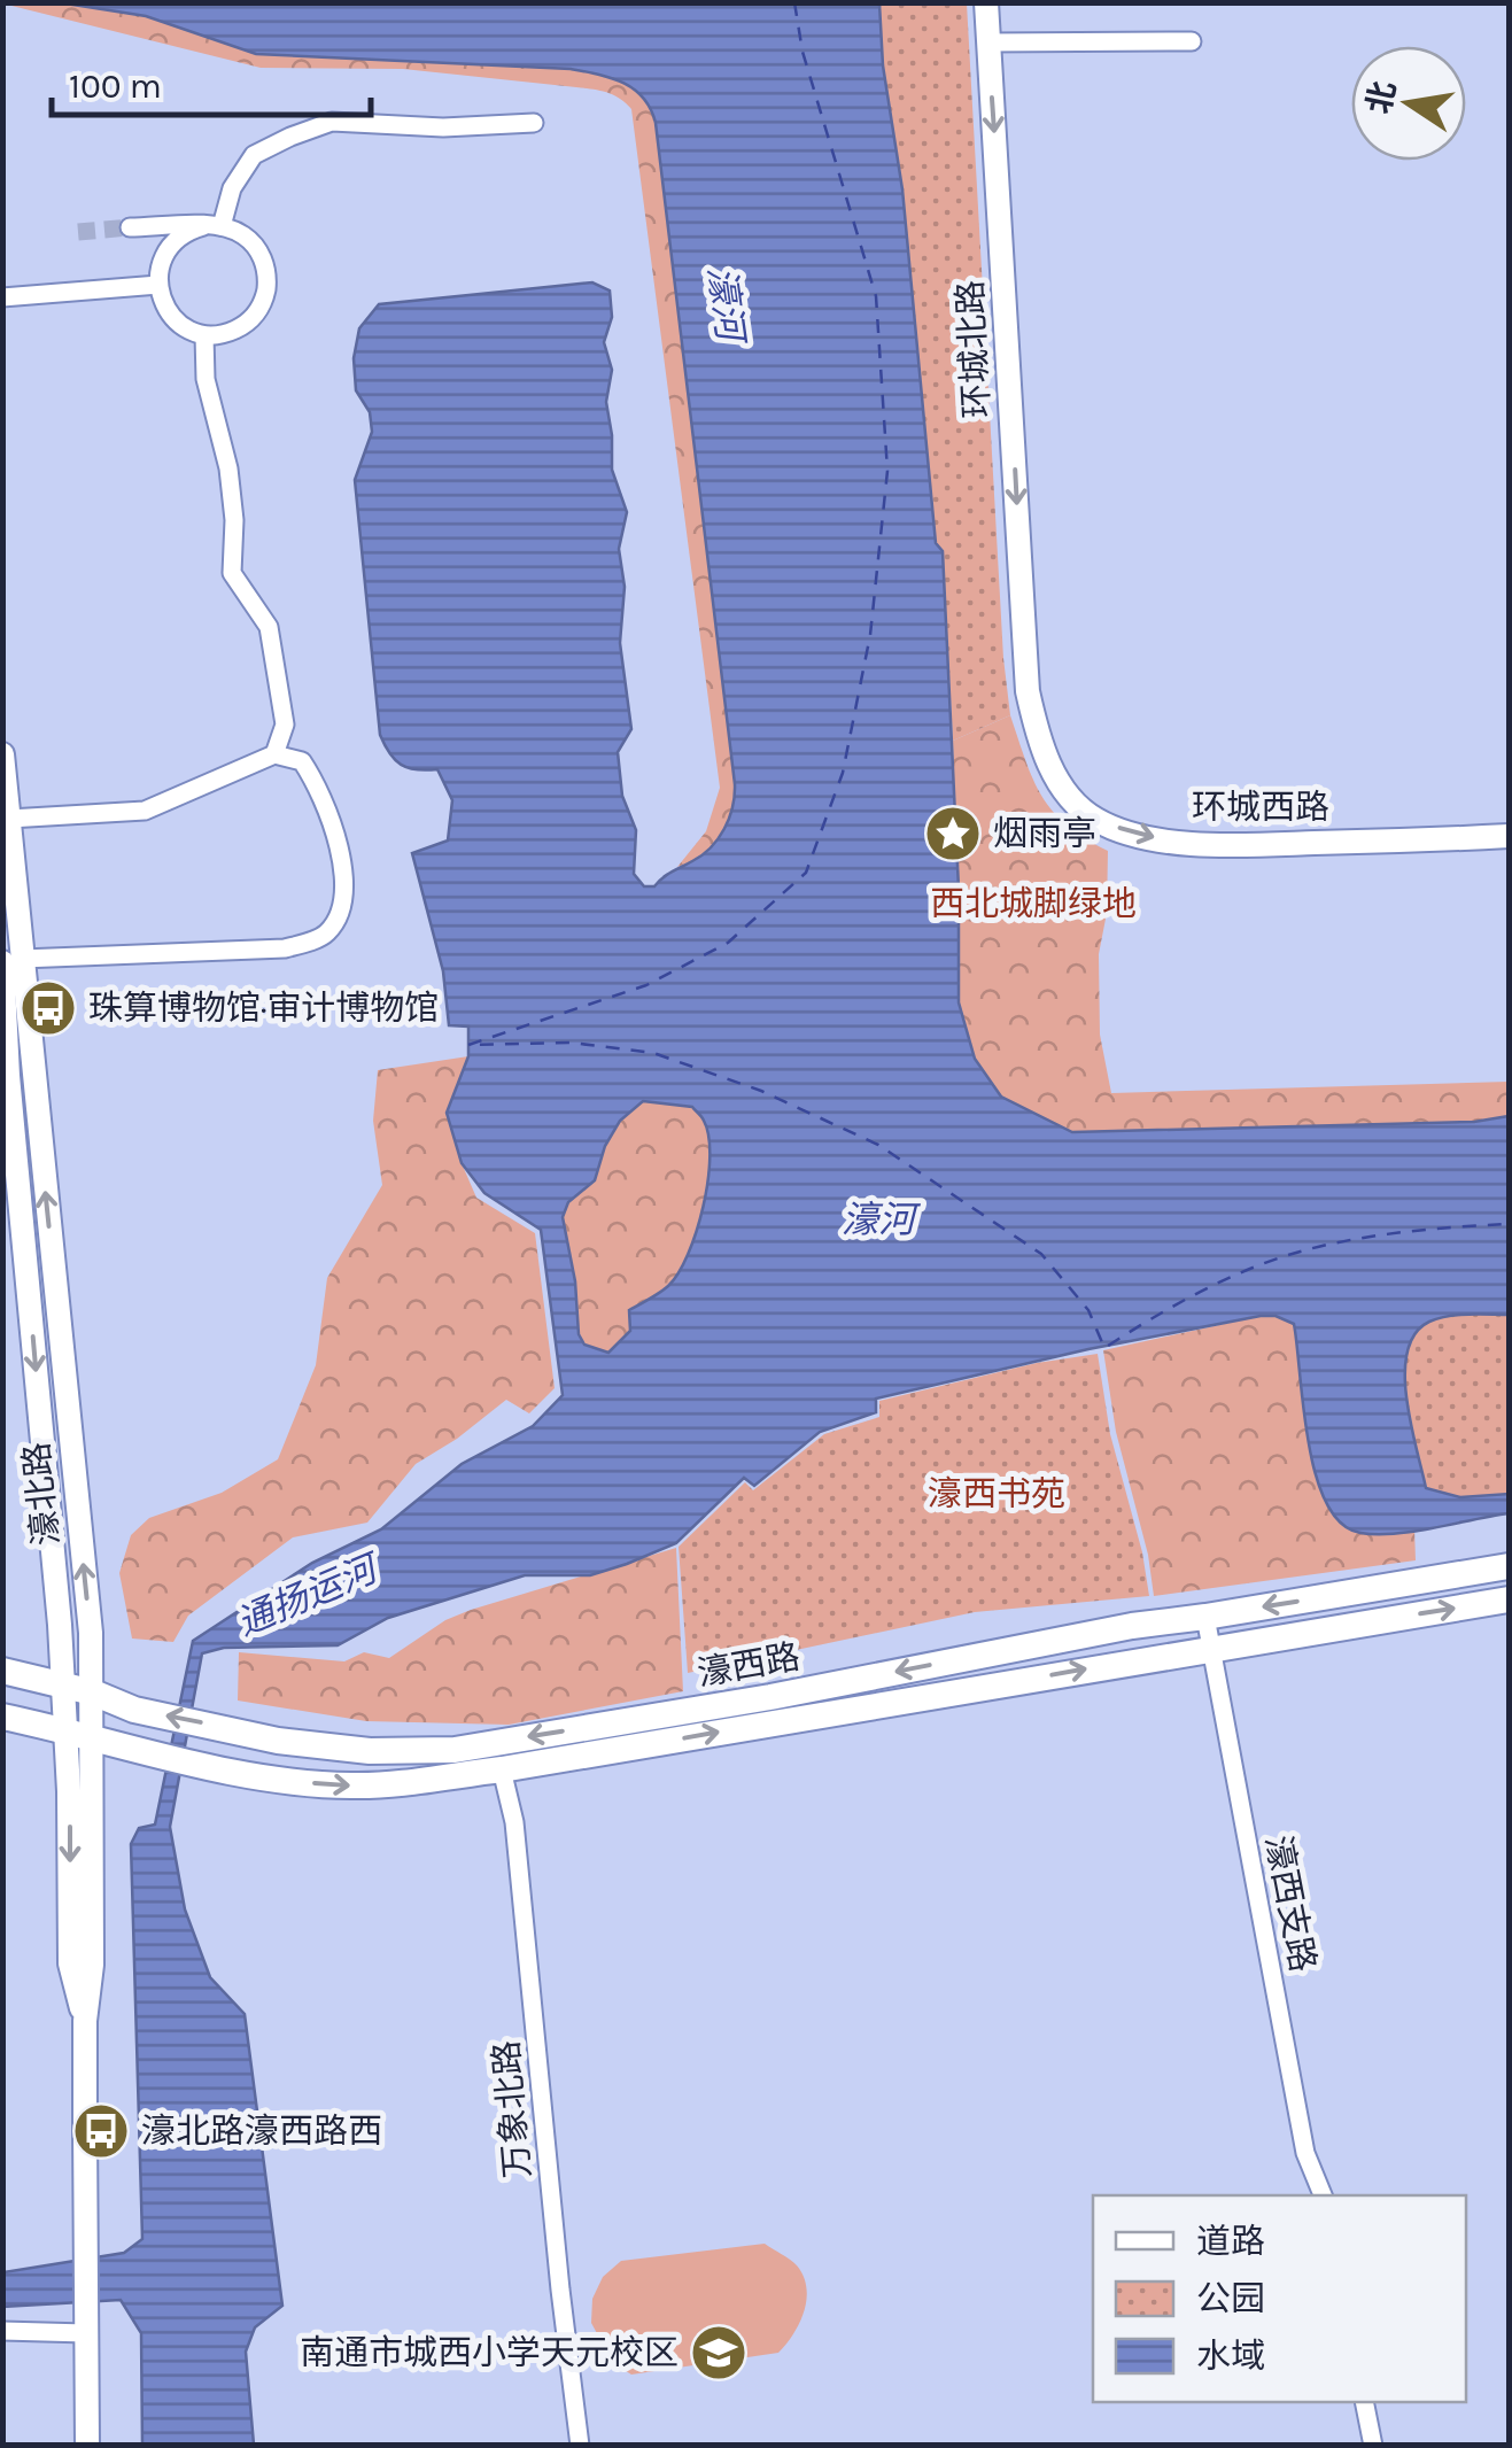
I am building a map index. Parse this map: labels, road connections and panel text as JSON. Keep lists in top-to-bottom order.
{
  "streets": {
    "main road": ["濠西路"],
    "street": [
      "环城北路",
      "环城西路",
      "濠北路",
      "濠西支路",
      "万象北路"
    ]
  },
  "crossings": [
    ["环城北路", "环城西路"],
    ["濠北路", "濠西路"],
    ["濠西路", "濠西支路"],
    ["濠西路", "万象北路"]
  ],
  "one_way": ["环城北路", "环城西路"],
  "water": ["濠河", "通扬运河"],
  "parks": ["西北城脚绿地", "濠西书苑"],
  "places": {
    "place": ["烟雨亭"],
    "bus stop": ["珠算博物馆·审计博物馆", "濠北路濠西路西"],
    "school or university": ["南通市城西小学天元校区"]
  },
  "legend": ["道路", "公园", "水域"],
  "scale_bar": "100 m",
  "north": "left"
}
